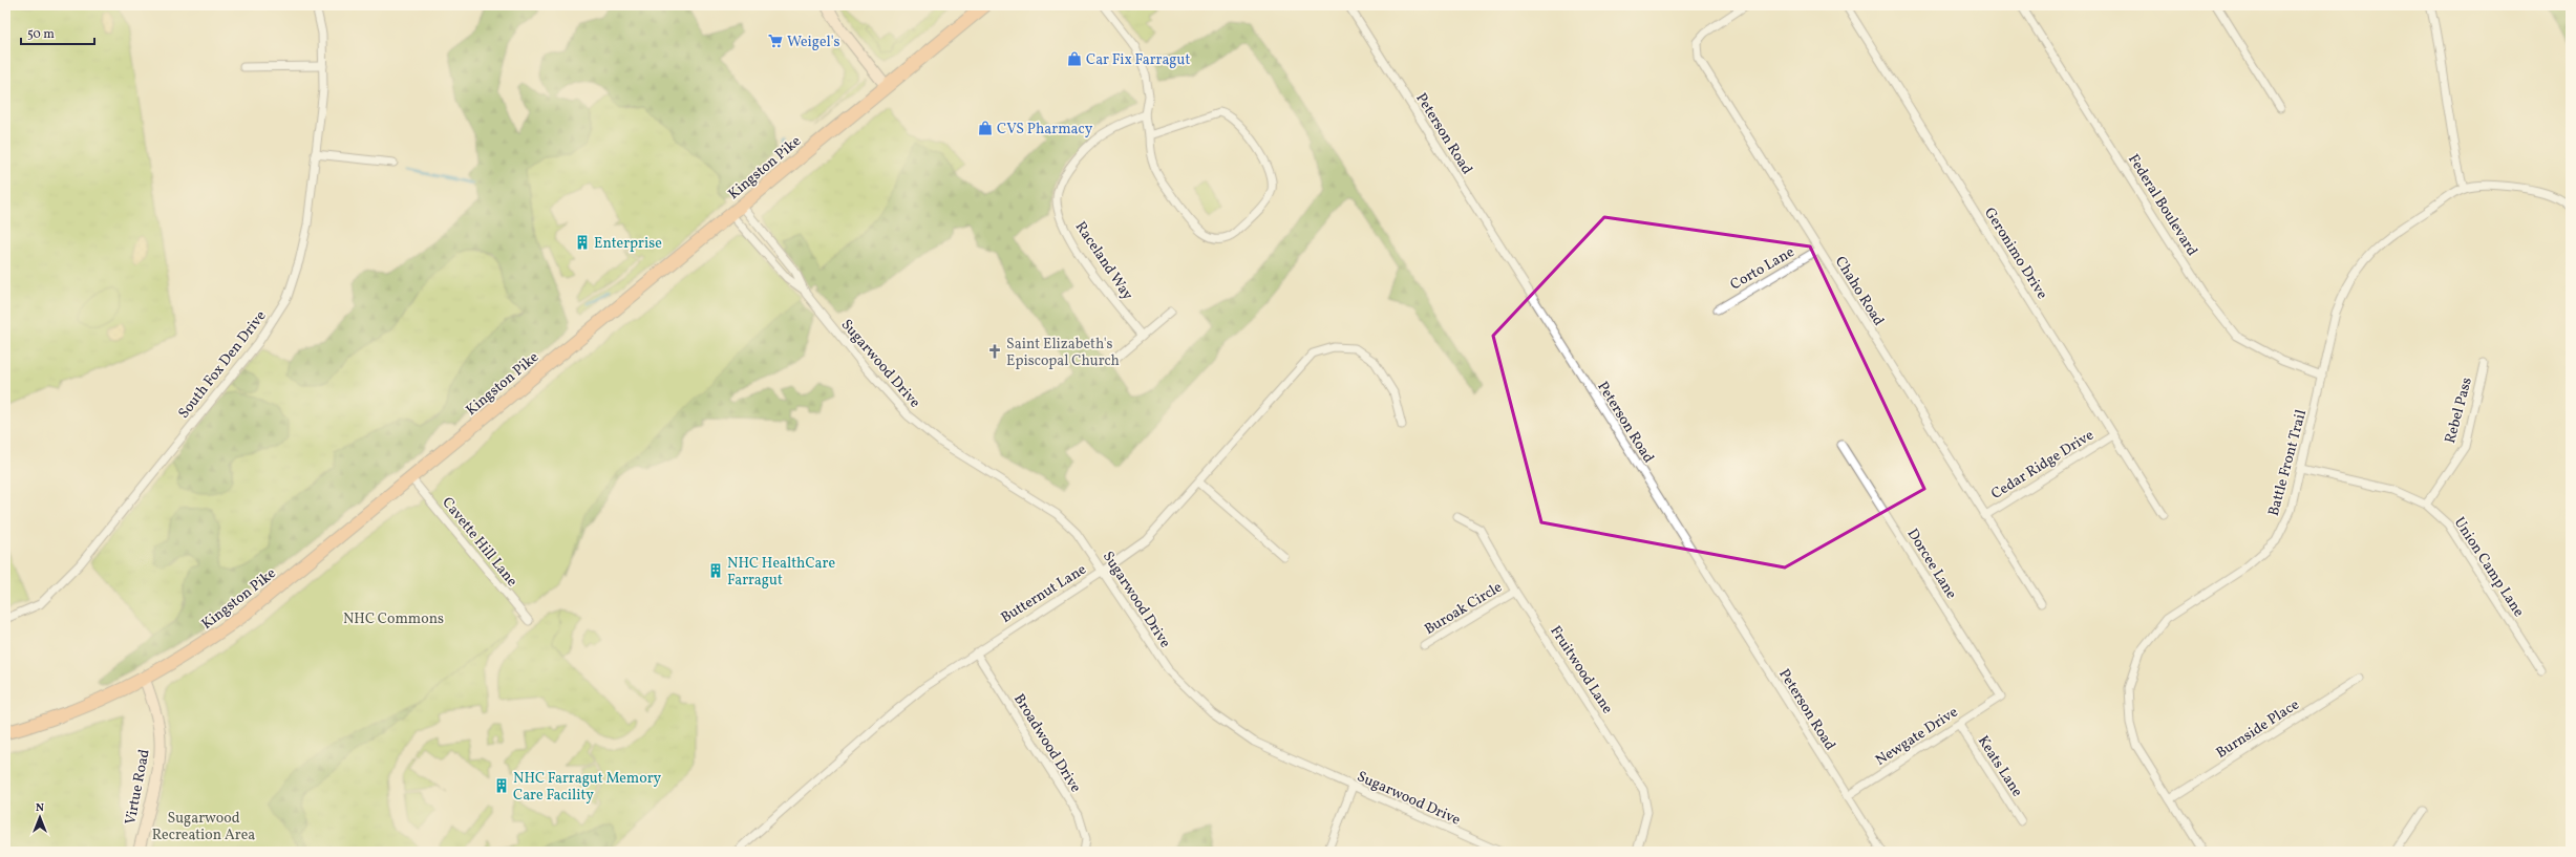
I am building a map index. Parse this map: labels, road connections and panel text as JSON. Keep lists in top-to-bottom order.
{
  "streets": {
    "main road": ["Kingston Pike"],
    "street": [
      "Peterson Road",
      "Federal Boulevard",
      "Geronimo Drive",
      "Raceland Way",
      "Corto Lane",
      "Chaho Road",
      "Sugarwood Drive",
      "South Fox Den Drive",
      "Rebel Pass",
      "Battle Front Trail",
      "Cedar Ridge Drive",
      "Cavette Hill Lane",
      "Dorcee Lane",
      "Union Camp Lane",
      "Butternut Lane",
      "Buroak Circle",
      "Fruitwood Lane",
      "Burnside Place",
      "Newgate Drive",
      "Broadwood Drive",
      "Keats Lane",
      "Virtue Road"
    ]
  },
  "crossings": [
    ["Peterson Road", "Newgate Drive"],
    ["Kingston Pike", "Sugarwood Drive"],
    ["Kingston Pike", "Cavette Hill Lane"],
    ["Kingston Pike", "Virtue Road"],
    ["Federal Boulevard", "Battle Front Trail"],
    ["Geronimo Drive", "Cedar Ridge Drive"],
    ["Corto Lane", "Chaho Road"],
    ["Chaho Road", "Cedar Ridge Drive"],
    ["Sugarwood Drive", "Butternut Lane"],
    ["Rebel Pass", "Union Camp Lane"],
    ["Battle Front Trail", "Union Camp Lane"],
    ["Battle Front Trail", "Burnside Place"],
    ["Dorcee Lane", "Newgate Drive"],
    ["Butternut Lane", "Broadwood Drive"],
    ["Buroak Circle", "Fruitwood Lane"],
    ["Newgate Drive", "Keats Lane"]
  ],
  "parks": ["NHC Commons", "Sugarwood Recreation Area"],
  "places": {
    "supermarket": ["Weigel's"],
    "shop": ["Car Fix Farragut", "CVS Pharmacy"],
    "building": ["Enterprise", "NHC HealthCare Farragut", "NHC Farragut Memory Care Facility"],
    "church": ["Saint Elizabeth's Episcopal Church"]
  },
  "scale_bar": "50 m",
  "north": "top"
}
